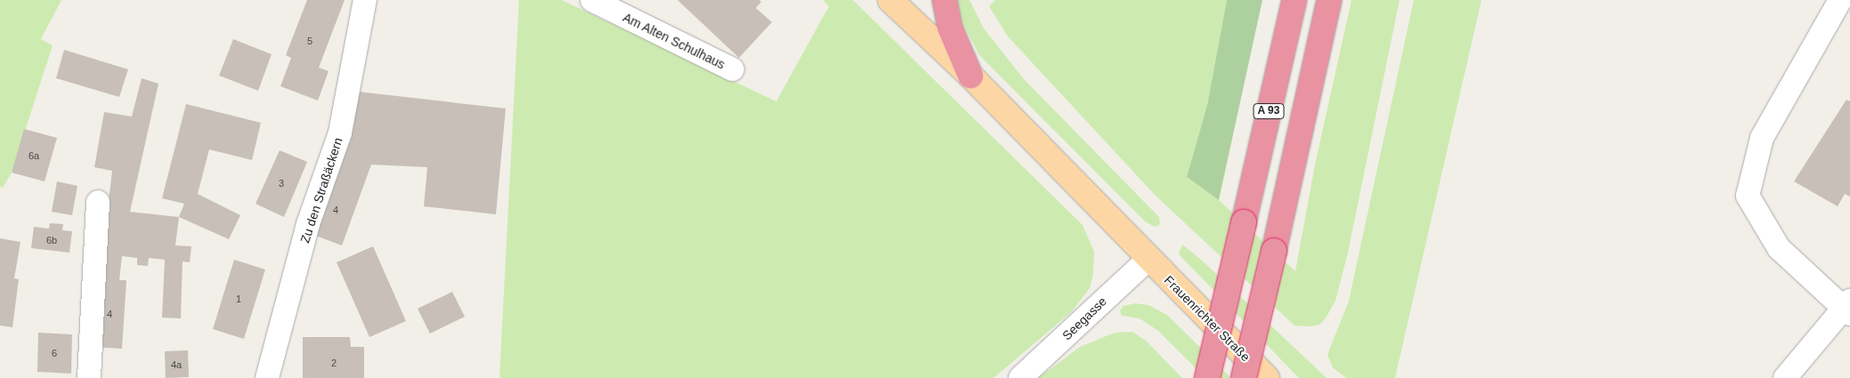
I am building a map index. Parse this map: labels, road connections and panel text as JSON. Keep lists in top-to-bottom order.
{
  "streets": {
    "highway": ["A 93"],
    "main road": ["Frauenrichter Straße"],
    "street": ["Am Alten Schulhaus", "Zu den Straßäckern", "Seegasse"]
  },
  "crossings": [
    ["Seegasse", "Frauenrichter Straße"]
  ],
  "house_numbers": [
    "5",
    "6a",
    "3",
    "4",
    "6b",
    "1",
    "4",
    "6",
    "2",
    "4a"
  ]
}
